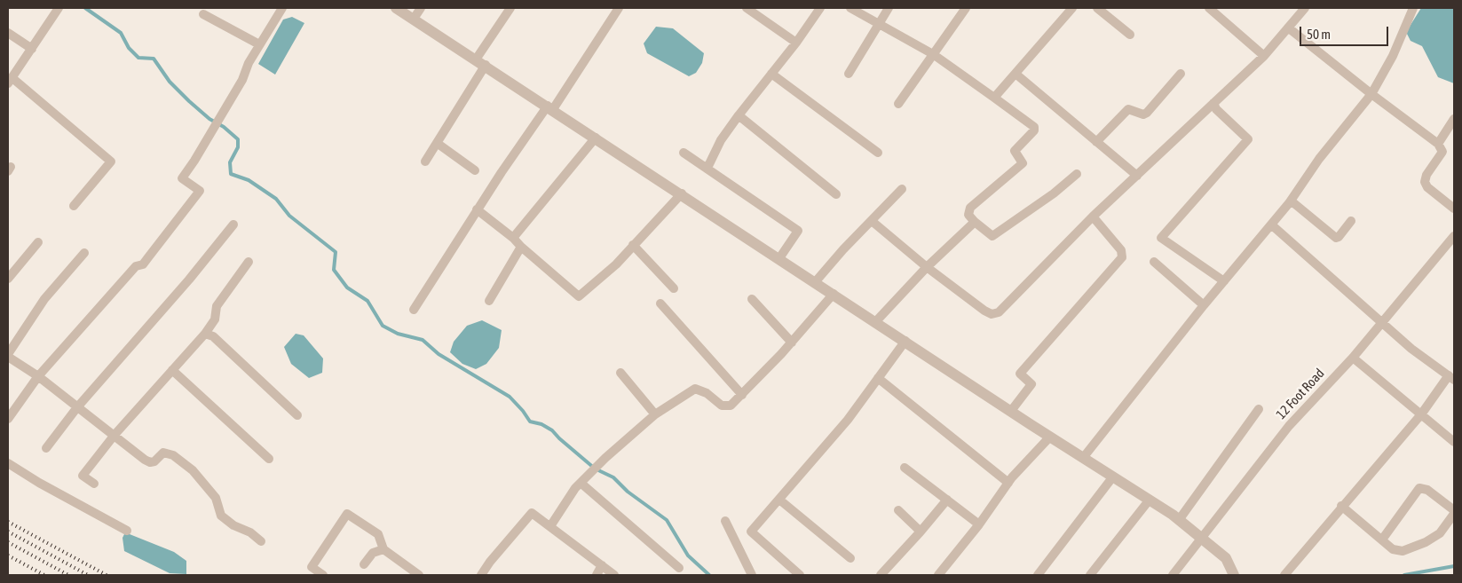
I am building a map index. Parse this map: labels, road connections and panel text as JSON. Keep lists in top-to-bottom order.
{
  "streets": {
    "street": ["12 Foot Road"]
  },
  "scale_bar": "50 m"
}
